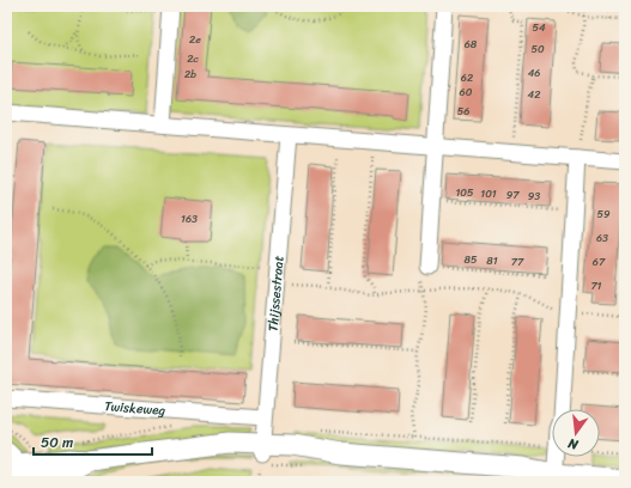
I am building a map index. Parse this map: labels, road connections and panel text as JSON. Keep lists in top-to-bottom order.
{
  "streets": {
    "street": ["Thijssestraat", "Twiskeweg"]
  },
  "crossings": [
    ["Thijssestraat", "Twiskeweg"]
  ],
  "house_numbers": [
    "54",
    "2e",
    "68",
    "50",
    "2c",
    "46",
    "2b",
    "62",
    "60",
    "42",
    "56",
    "105",
    "101",
    "97",
    "93",
    "59",
    "163",
    "63",
    "85",
    "81",
    "77",
    "67",
    "71"
  ],
  "scale_bar": "50 m",
  "north": "bottom"
}
